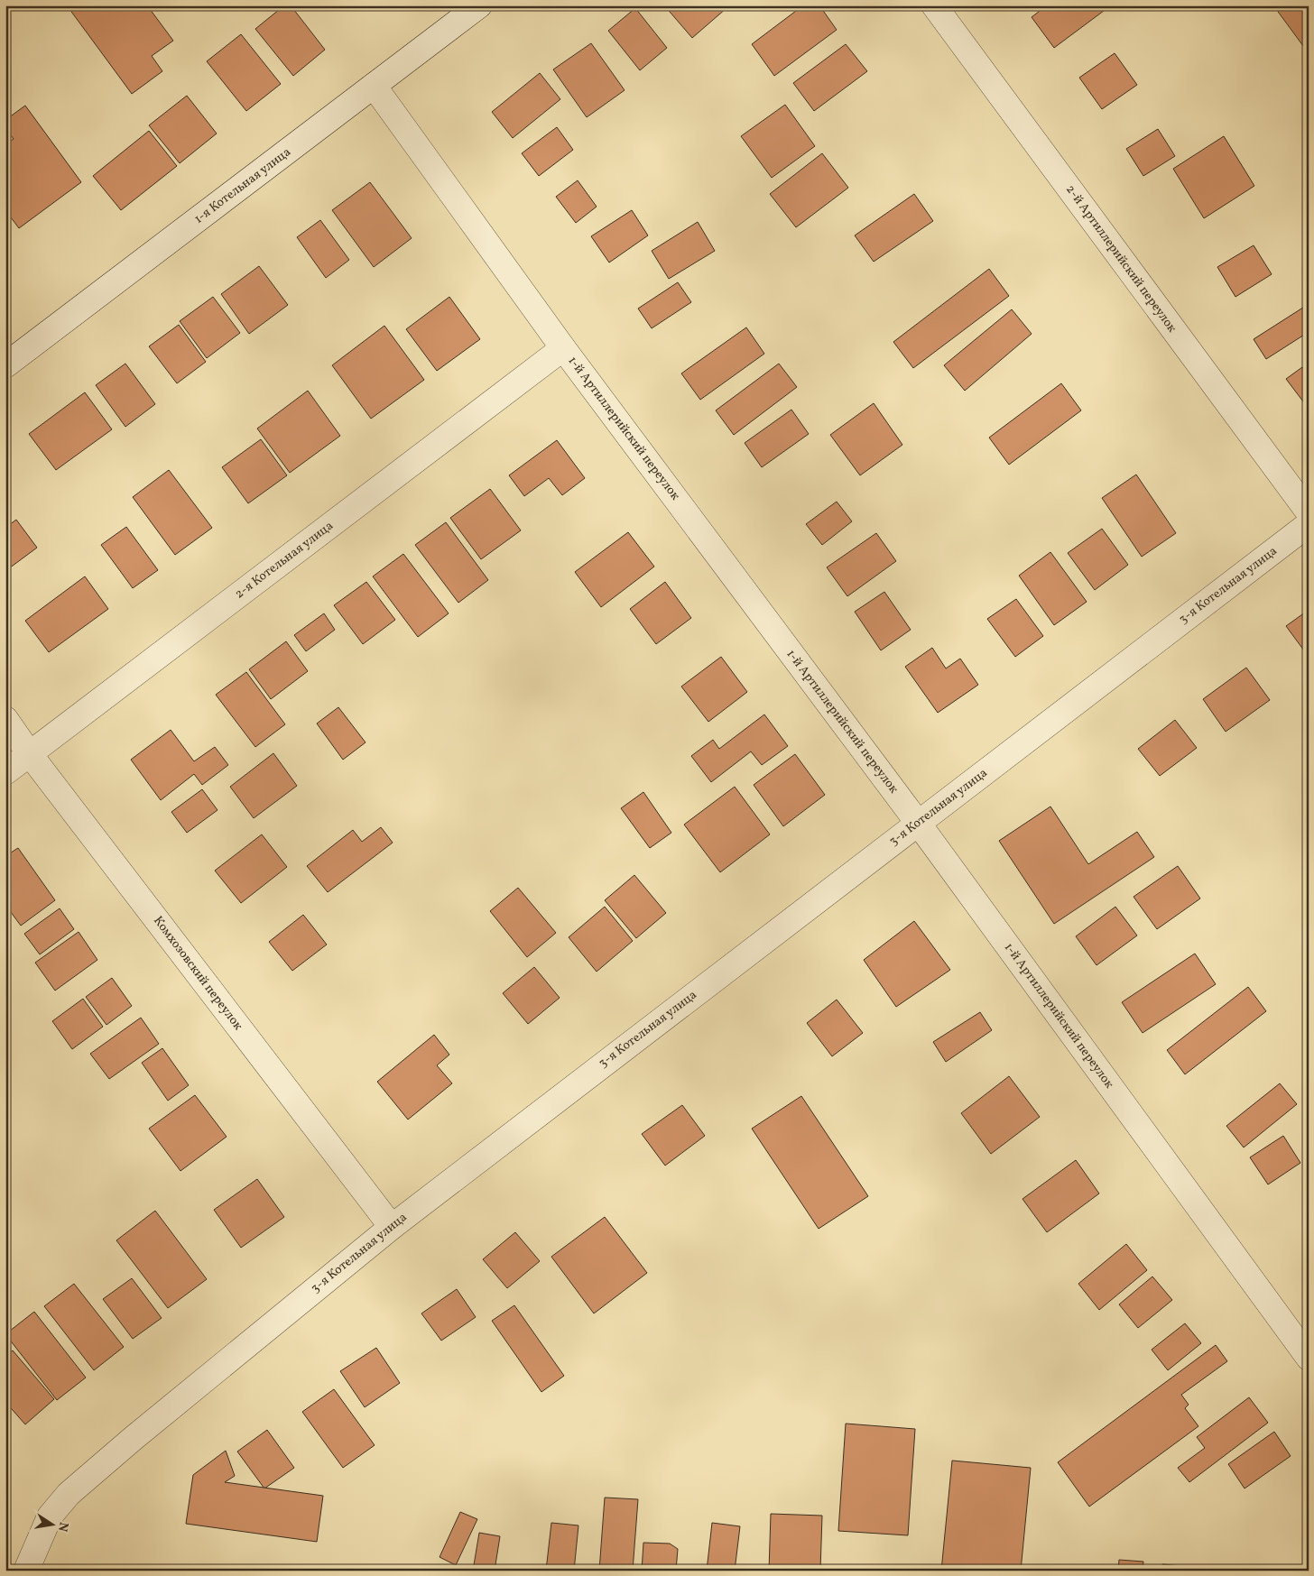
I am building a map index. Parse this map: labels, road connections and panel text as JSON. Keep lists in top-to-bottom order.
{
  "streets": {
    "street": [
      "1-я Котельная улица",
      "2-й Артиллерийский переулок",
      "1-й Артиллерийский переулок",
      "2-я Котельная улица",
      "3-я Котельная улица",
      "Комхозовский переулок"
    ]
  },
  "crossings": [
    ["1-я Котельная улица", "1-й Артиллерийский переулок"],
    ["1-й Артиллерийский переулок", "2-я Котельная улица"],
    ["1-й Артиллерийский переулок", "3-я Котельная улица"],
    ["2-я Котельная улица", "Комхозовский переулок"],
    ["3-я Котельная улица", "Комхозовский переулок"]
  ],
  "north": "right"
}
